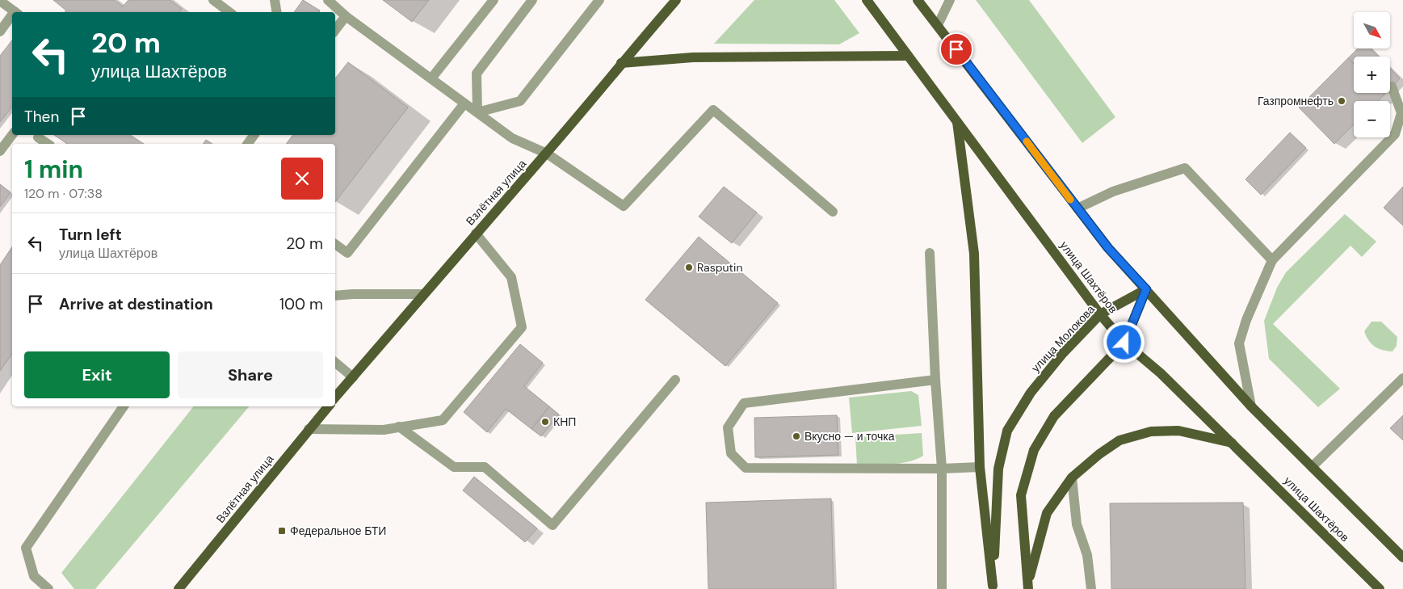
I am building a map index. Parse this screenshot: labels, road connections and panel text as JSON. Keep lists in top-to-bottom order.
{
  "streets": {
    "main road": ["Взлётная улица", "улица Шахтёров", "улица Молокова"]
  },
  "crossings": [
    ["улица Шахтёров", "улица Молокова"]
  ],
  "places": {
    "other": [
      "Газпромнефть",
      "Rasputin",
      "КНП",
      "Вкусно — и точка"
    ],
    "transit": ["Федеральное БТИ"]
  },
  "north": "bottom right",
  "page": {
    "map_buttons": ["+", "−"],
    "turn": ["20 m", "улица Шахтёров"],
    "then": "Then",
    "heading": ["1 min", "120 m · 07:38"],
    "list": [
      {
        "name": "Turn left",
        "note": "улица Шахтёров",
        "value": "20 m"
      },
      {
        "name": "Arrive at destination",
        "value": "100 m"
      }
    ],
    "buttons": ["Exit", "Share"]
  }
}
